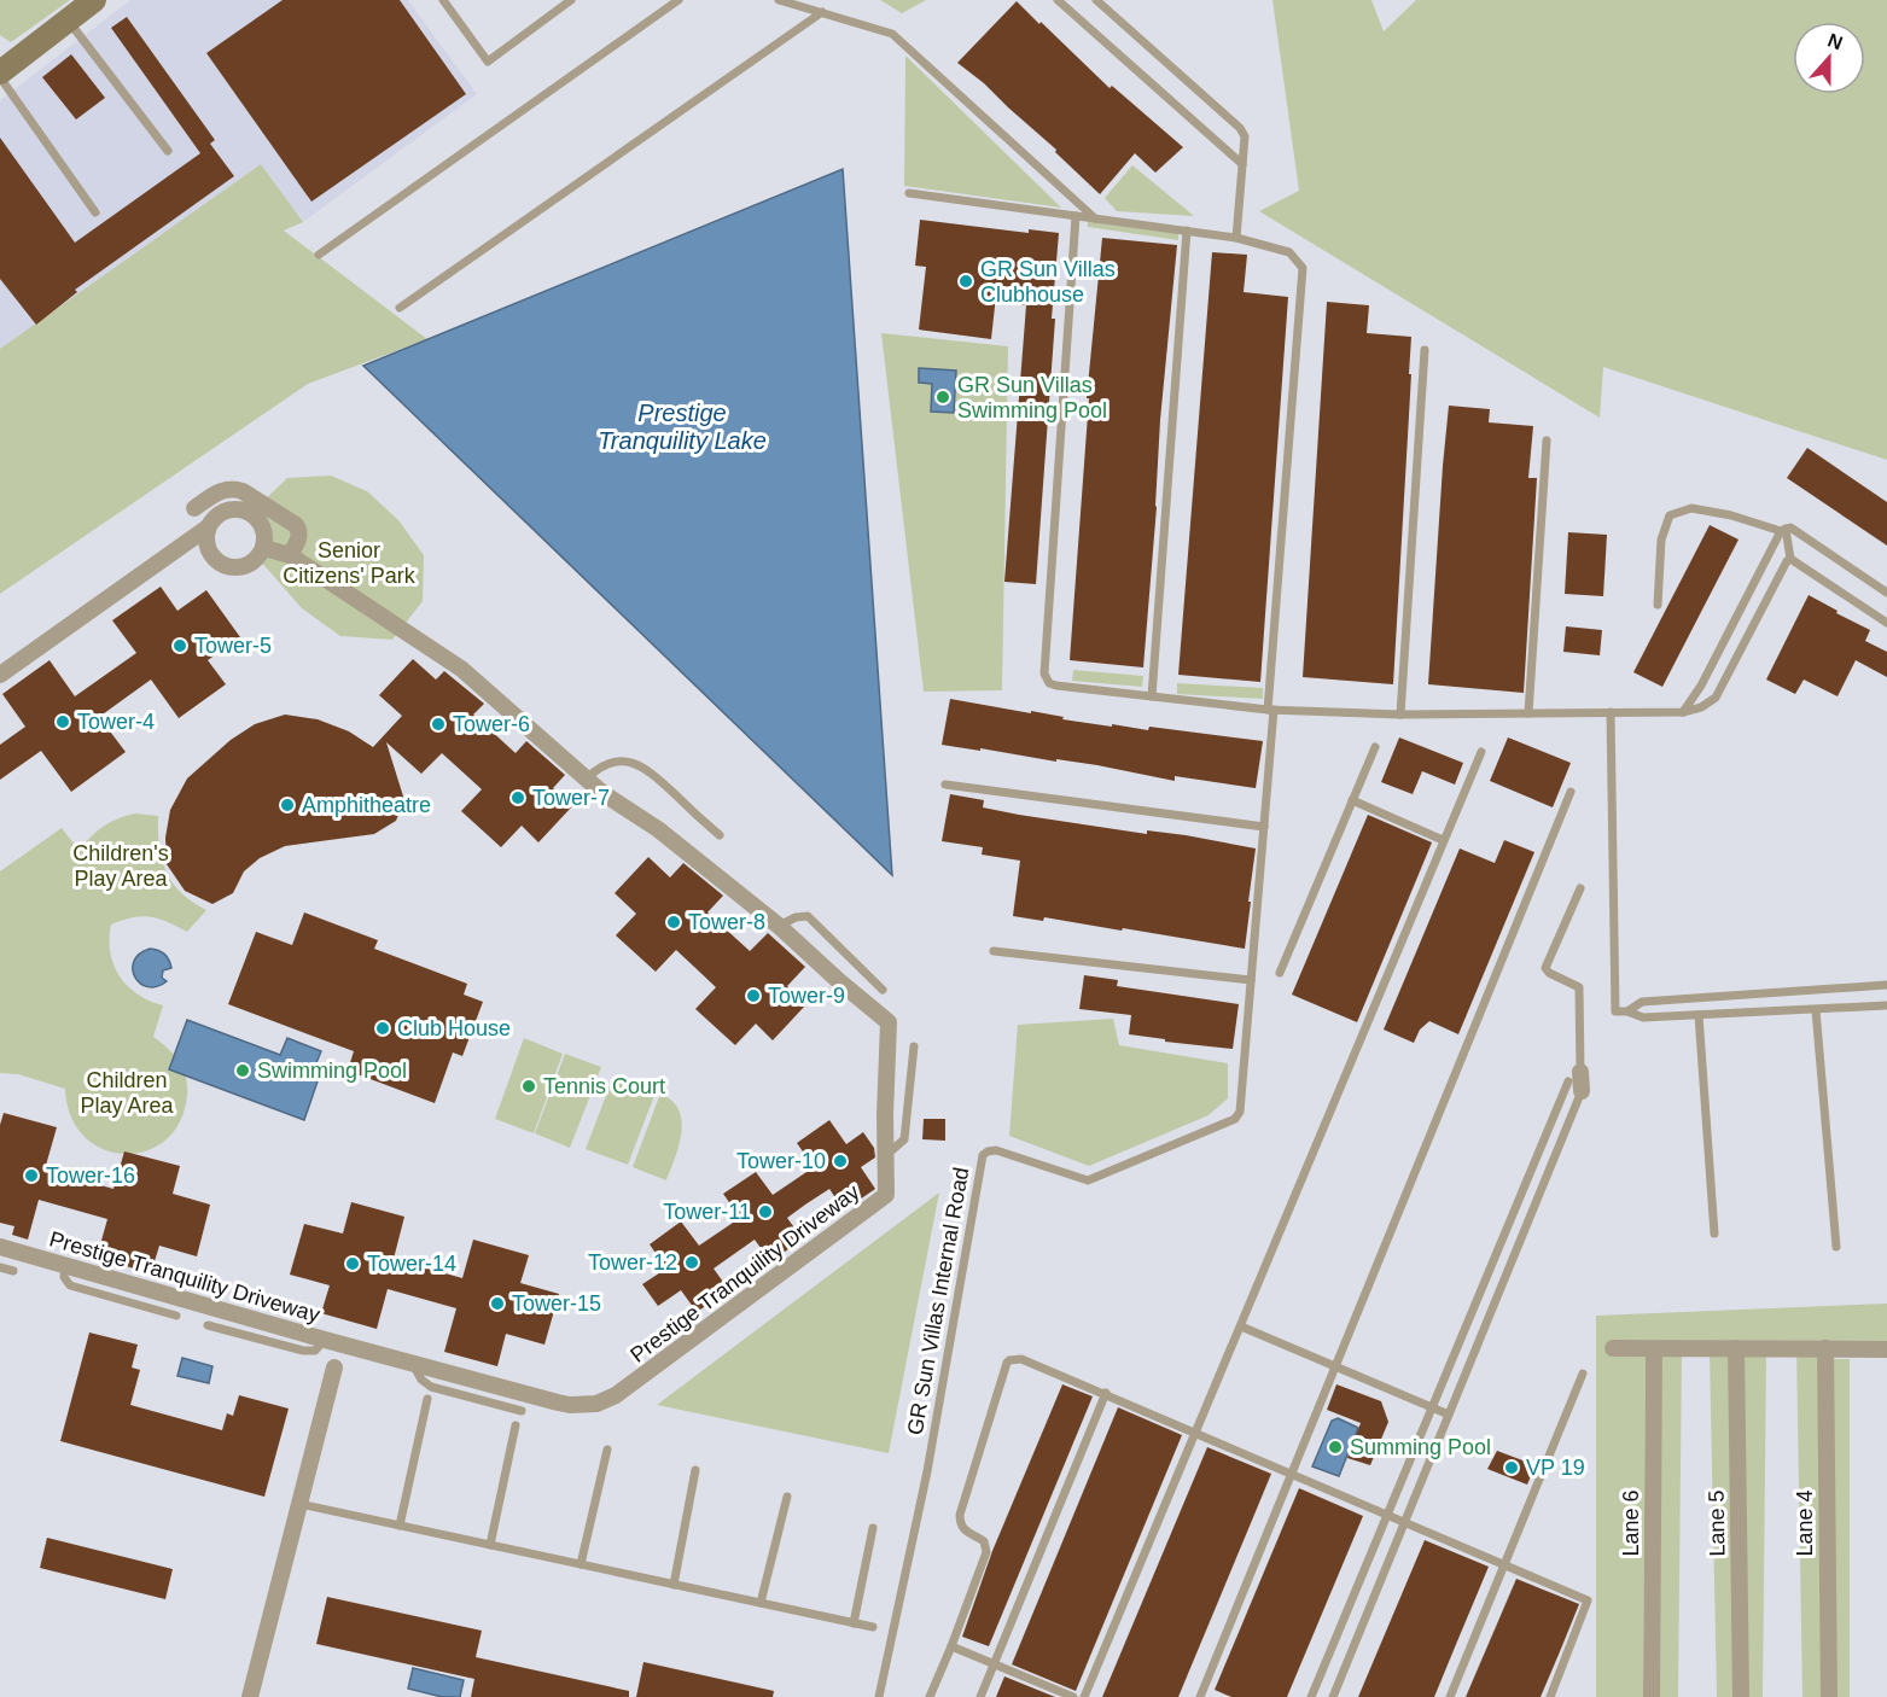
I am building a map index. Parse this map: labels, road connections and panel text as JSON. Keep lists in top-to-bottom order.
{
  "streets": {
    "street": [
      "Prestige Tranquility Driveway",
      "Lane 6",
      "Lane 5",
      "Lane 4"
    ],
    "lane": ["GR Sun Villas Internal Road"]
  },
  "water": ["Prestige Tranquility Lake"],
  "parks": ["Senior Citizens' Park", "Children's Play Area", "Children Play Area"],
  "places": [
    "GR Sun Villas Clubhouse",
    "GR Sun Villas Swimming Pool",
    "Tower-5",
    "Tower-4",
    "Tower-6",
    "Tower-7",
    "Amphitheatre",
    "Tower-8",
    "Tower-9",
    "Club House",
    "Swimming Pool",
    "Tennis Court",
    "Tower-10",
    "Tower-16",
    "Tower-11",
    "Tower-12",
    "Tower-14",
    "Tower-15",
    "Summing Pool",
    "VP 19"
  ],
  "north": "top"
}
